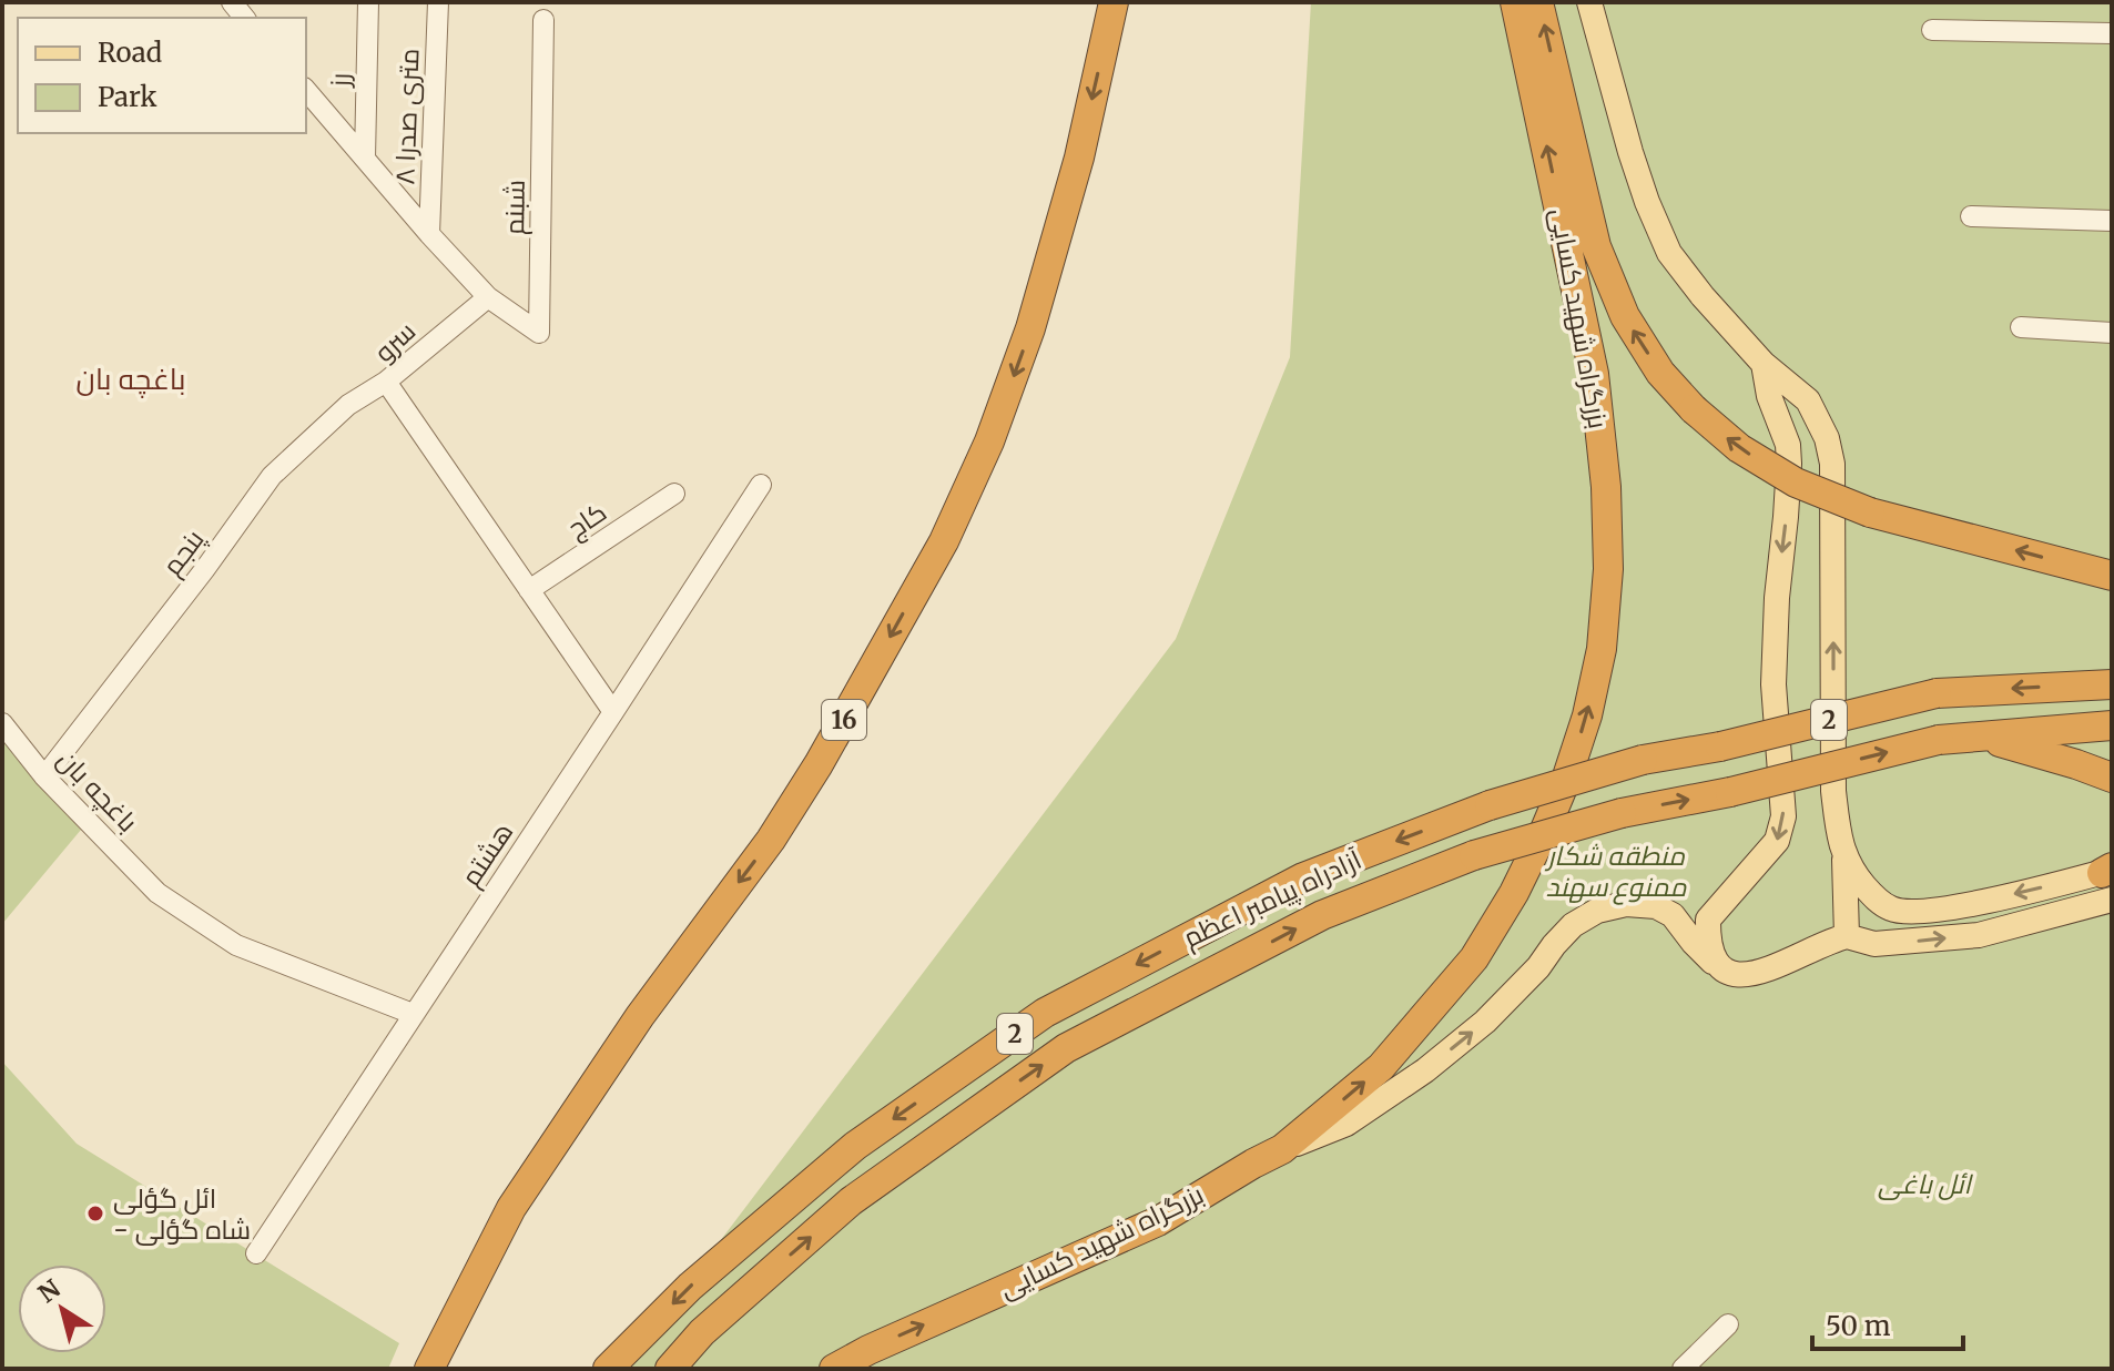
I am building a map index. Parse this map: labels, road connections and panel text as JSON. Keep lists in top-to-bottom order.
{
  "streets": {
    "highway": [
      "بزرگراه شهید کسایی",
      "16",
      "2",
      "آزادراه پیامبر اعظم"
    ],
    "street": [
      "رز",
      "۸ متری صدرا",
      "شبنم",
      "سرو",
      "کاج",
      "پنجم",
      "باغچه بان",
      "هشتم"
    ]
  },
  "crossings": [
    ["شبنم", "سرو"],
    ["سرو", "کاج"],
    ["سرو", "پنجم"],
    ["سرو", "هشتم"],
    ["پنجم", "باغچه بان"],
    ["باغچه بان", "هشتم"]
  ],
  "one_way": ["بزرگراه شهید کسایی"],
  "districts": ["باغچه بان"],
  "parks": ["منطقه شکار ممنوع سهند", "ائل باغی"],
  "places": ["ائل گؤلی - شاه گؤلی"],
  "legend": ["Road", "Park"],
  "scale_bar": "50 m",
  "north": "top left"
}
